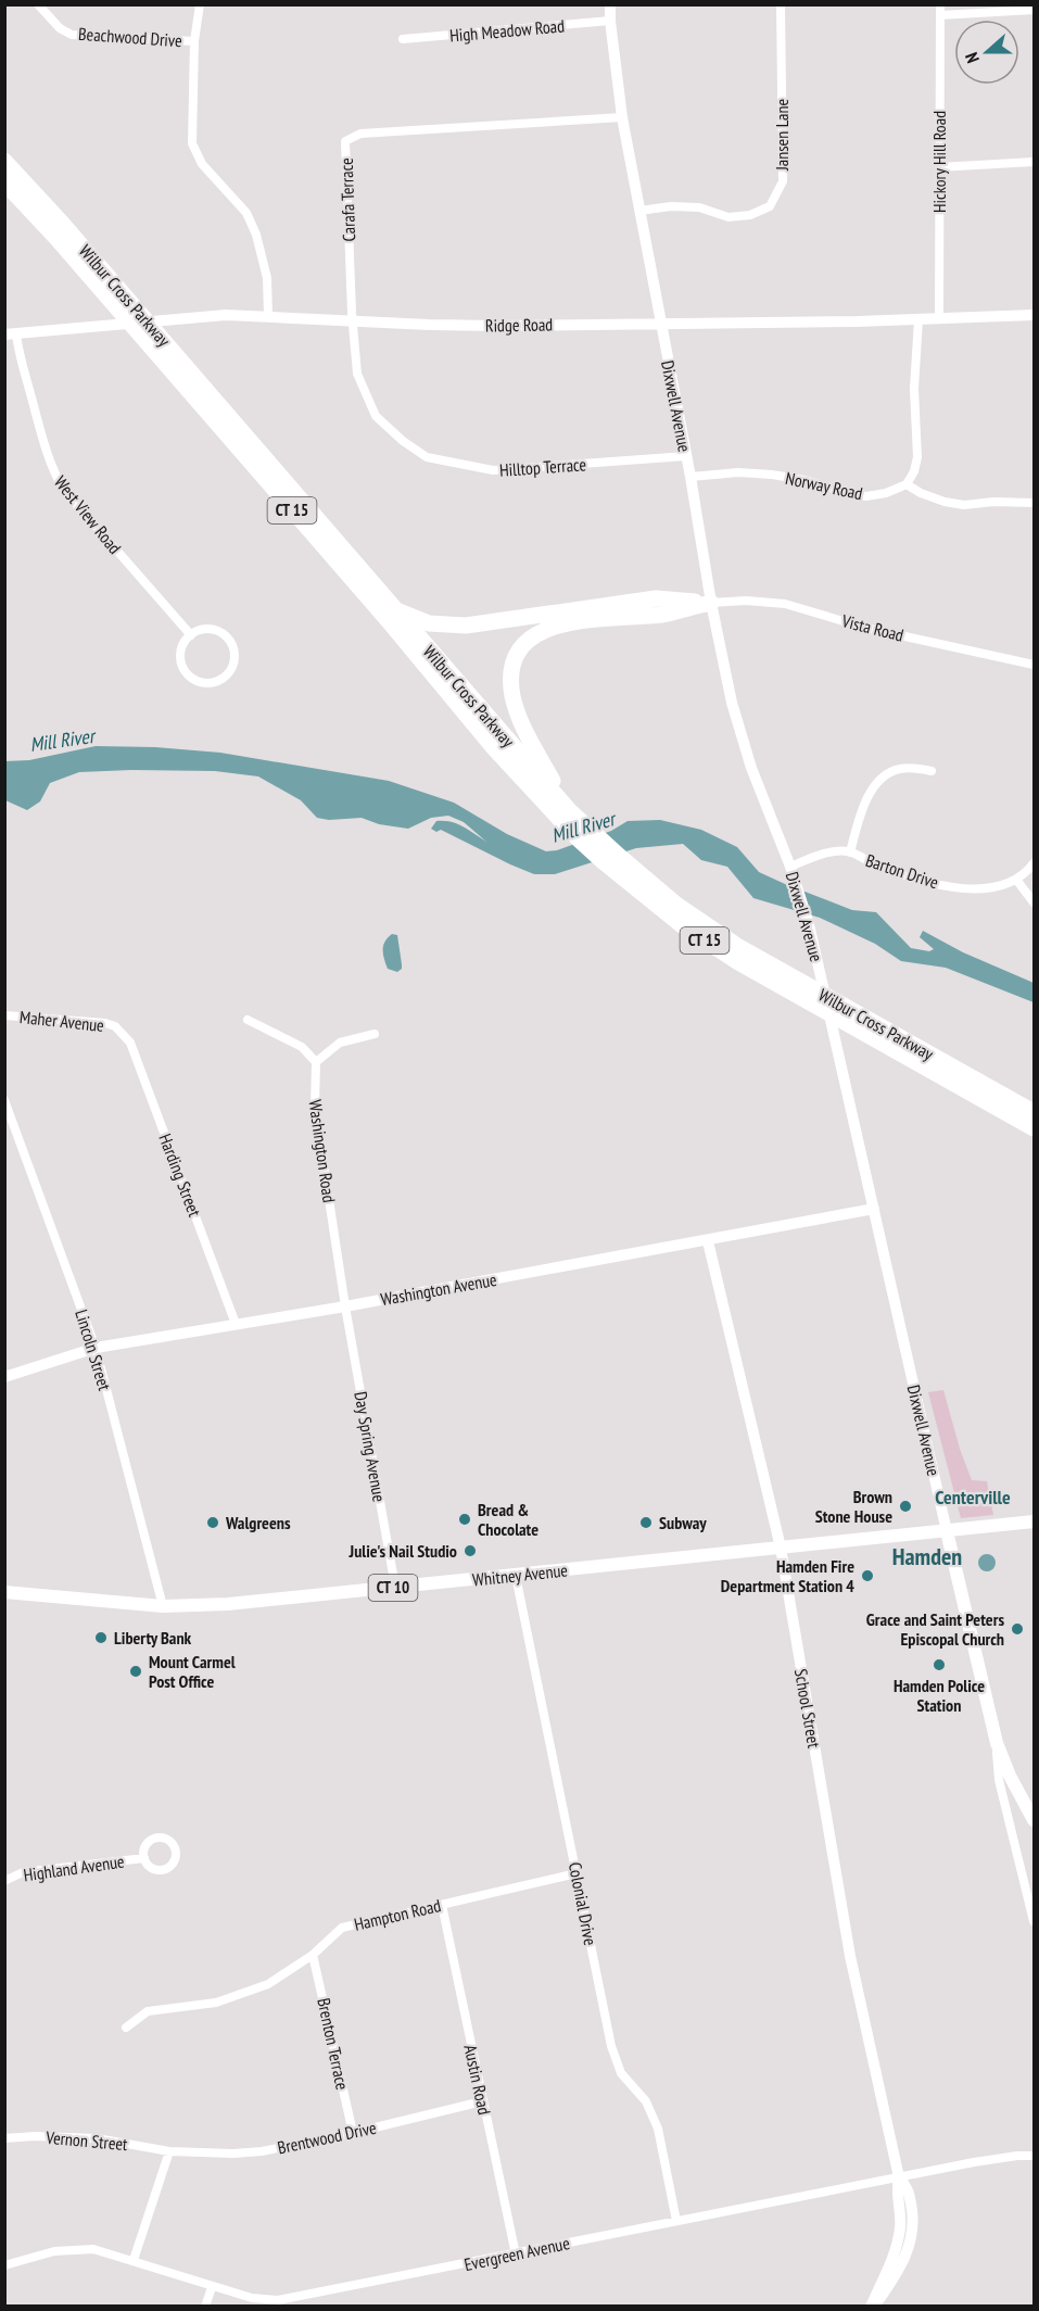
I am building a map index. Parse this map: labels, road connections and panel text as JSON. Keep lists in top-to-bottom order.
{
  "streets": {
    "highway": ["Wilbur Cross Parkway", "CT 15"],
    "main road": [
      "Ridge Road",
      "Dixwell Avenue",
      "Washington Avenue",
      "Whitney Avenue",
      "CT 10",
      "School Street"
    ],
    "street": [
      "High Meadow Road",
      "Beachwood Drive",
      "Jansen Lane",
      "Hickory Hill Road",
      "Carafa Terrace",
      "Hilltop Terrace",
      "Norway Road",
      "West View Road",
      "Vista Road",
      "Barton Drive",
      "Maher Avenue",
      "Washington Road",
      "Harding Street",
      "Lincoln Street",
      "Day Spring Avenue",
      "Highland Avenue",
      "Colonial Drive",
      "Hampton Road",
      "Brenton Terrace",
      "Austin Road",
      "Brentwood Drive",
      "Vernon Street",
      "Evergreen Avenue"
    ]
  },
  "crossings": [
    ["High Meadow Road", "Dixwell Avenue"],
    ["Beachwood Drive", "Ridge Road"],
    ["Jansen Lane", "Dixwell Avenue"],
    ["Hickory Hill Road", "Ridge Road"],
    ["Carafa Terrace", "Ridge Road"],
    ["Carafa Terrace", "Dixwell Avenue"],
    ["Carafa Terrace", "Hilltop Terrace"],
    ["Ridge Road", "Dixwell Avenue"],
    ["Ridge Road", "West View Road"],
    ["Dixwell Avenue", "Hilltop Terrace"],
    ["Dixwell Avenue", "Norway Road"],
    ["Dixwell Avenue", "Vista Road"],
    ["Dixwell Avenue", "Barton Drive"],
    ["Dixwell Avenue", "Washington Avenue"],
    ["Dixwell Avenue", "Whitney Avenue"],
    ["Maher Avenue", "Harding Street"],
    ["Washington Road", "Washington Avenue"],
    ["Washington Road", "Day Spring Avenue"],
    ["Harding Street", "Washington Avenue"],
    ["Washington Avenue", "Lincoln Street"],
    ["Washington Avenue", "Day Spring Avenue"],
    ["Washington Avenue", "School Street"],
    ["Lincoln Street", "Whitney Avenue"],
    ["Day Spring Avenue", "Whitney Avenue"],
    ["Whitney Avenue", "School Street"],
    ["Whitney Avenue", "Colonial Drive"],
    ["School Street", "Evergreen Avenue"],
    ["Colonial Drive", "Hampton Road"],
    ["Colonial Drive", "Evergreen Avenue"],
    ["Hampton Road", "Brenton Terrace"],
    ["Hampton Road", "Austin Road"],
    ["Brenton Terrace", "Brentwood Drive"],
    ["Austin Road", "Brentwood Drive"],
    ["Austin Road", "Evergreen Avenue"],
    ["Brentwood Drive", "Vernon Street"]
  ],
  "districts": ["Centerville", "Hamden"],
  "water": ["Mill River"],
  "places": [
    "Brown Stone House",
    "Bread & Chocolate",
    "Walgreens",
    "Subway",
    "Julie's Nail Studio",
    "Hamden Fire Department Station 4",
    "Grace and Saint Peters Episcopal Church",
    "Liberty Bank",
    "Hamden Police Station",
    "Mount Carmel Post Office"
  ],
  "north": "left"
}
